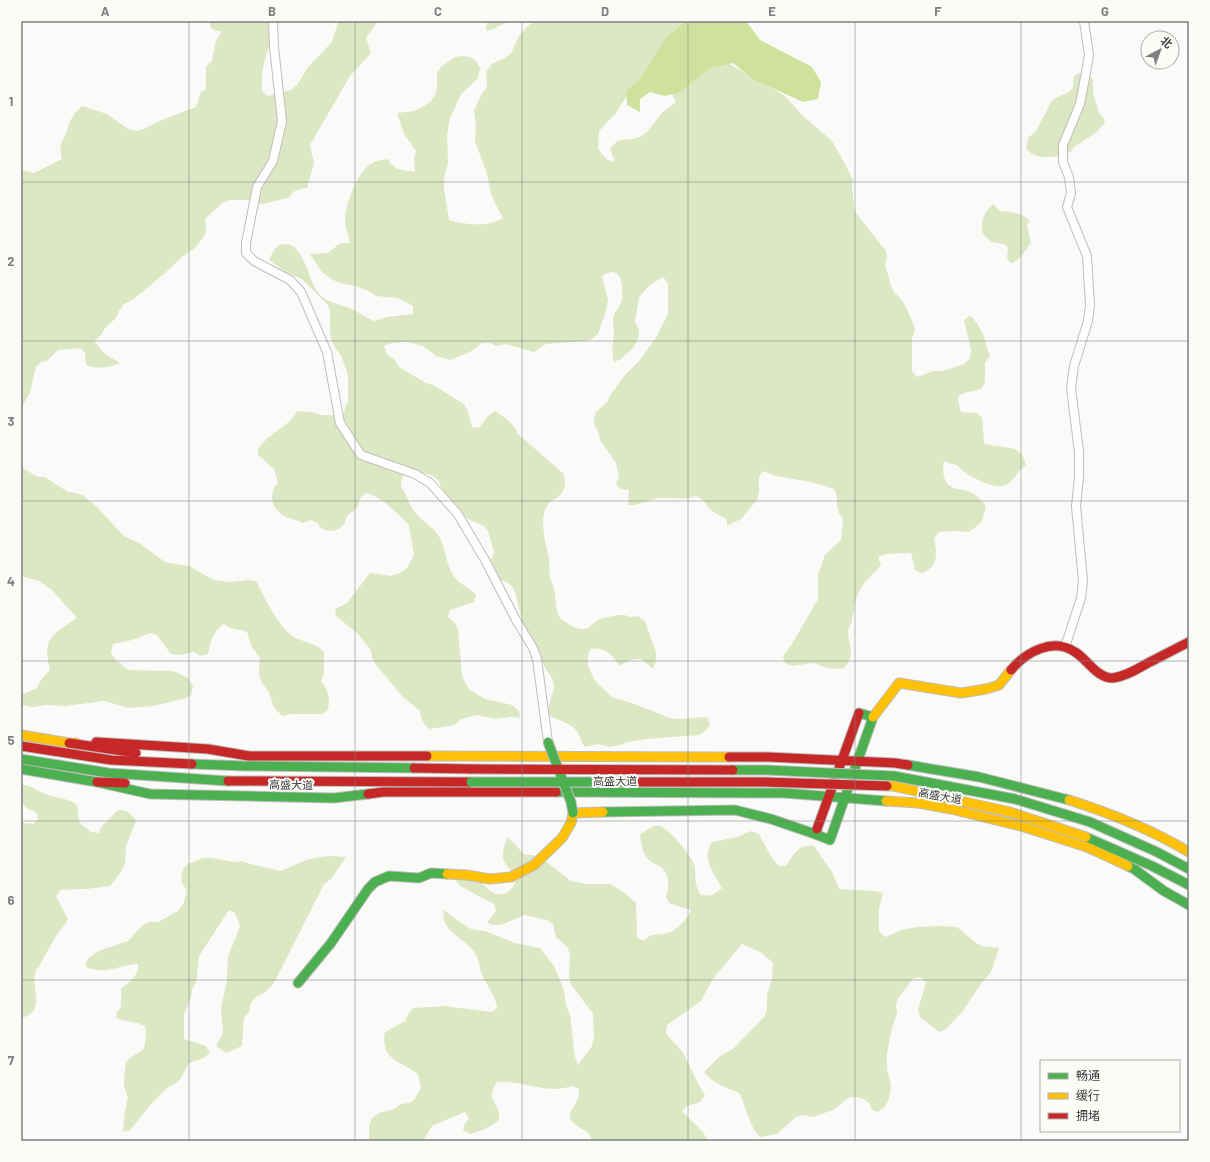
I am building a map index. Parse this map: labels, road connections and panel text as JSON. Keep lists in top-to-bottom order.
{
  "streets": {
    "main road": ["高盛大道"]
  },
  "legend": ["畅通", "缓行", "拥堵"],
  "north": "top right",
  "grid": {
    "columns": [
      "A",
      "B",
      "C",
      "D",
      "E",
      "F",
      "G"
    ],
    "rows": [
      "1",
      "2",
      "3",
      "4",
      "5",
      "6",
      "7"
    ]
  }
}
